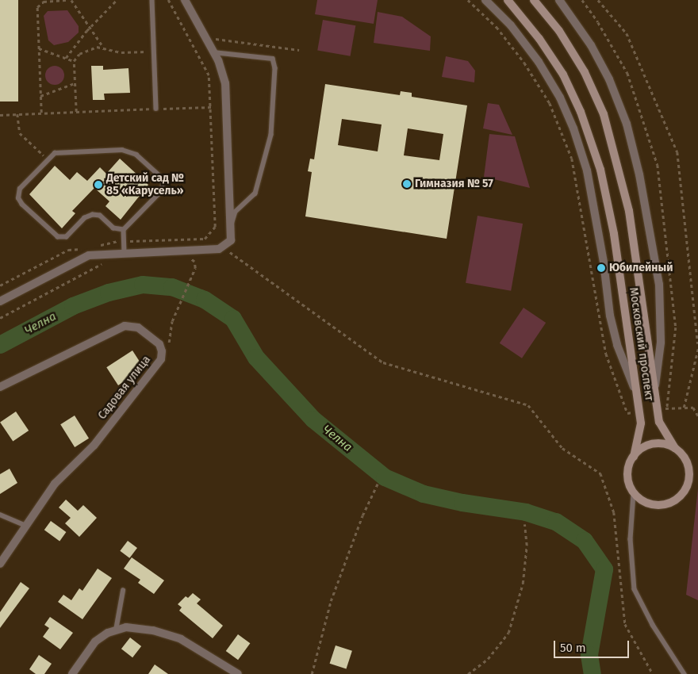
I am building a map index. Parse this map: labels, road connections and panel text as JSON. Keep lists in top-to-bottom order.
{
  "streets": {
    "main road": ["Московский проспект"],
    "street": ["Садовая улица"]
  },
  "water": ["Челна"],
  "places": ["Гимназия № 57", "Детский сад № 85 «Карусель»", "Юбилейный"],
  "scale_bar": "50 m"
}
